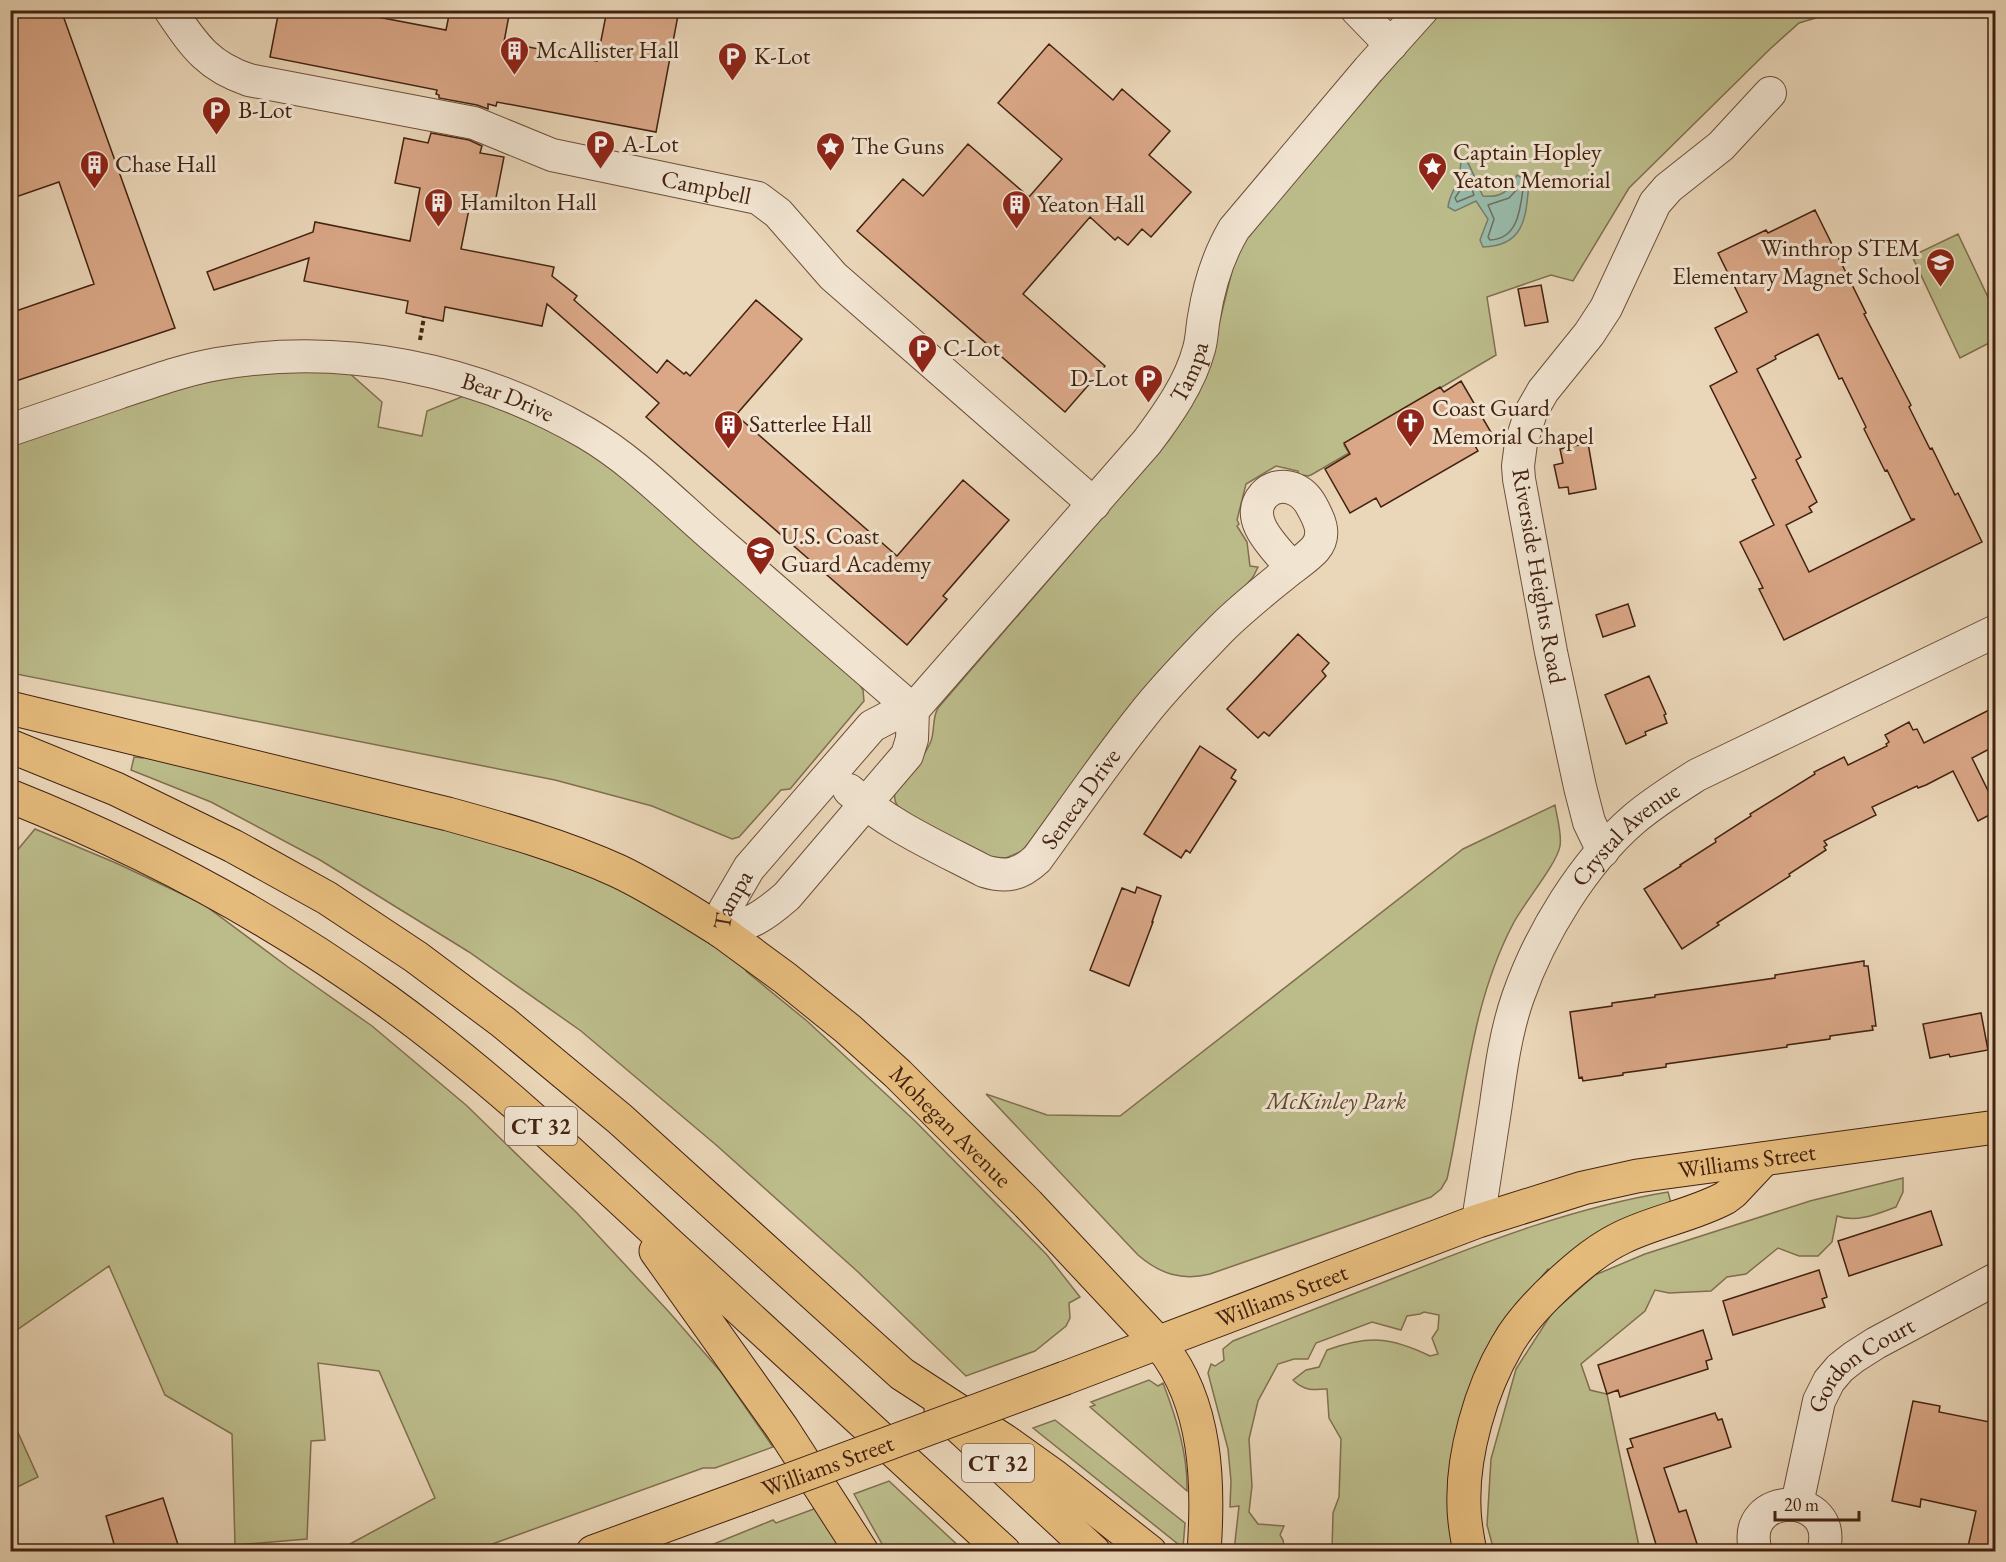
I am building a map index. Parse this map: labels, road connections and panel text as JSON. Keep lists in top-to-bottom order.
{
  "streets": {
    "main road": ["CT 32", "Mohegan Avenue", "Williams Street"],
    "street": [
      "Campbell",
      "Tampa",
      "Bear Drive",
      "Riverside Heights Road",
      "Seneca Drive",
      "Crystal Avenue",
      "Gordon Court"
    ]
  },
  "crossings": [
    ["Campbell", "Tampa"],
    ["Tampa", "Bear Drive"],
    ["Tampa", "Seneca Drive"],
    ["Tampa", "Mohegan Avenue"],
    ["Riverside Heights Road", "Crystal Avenue"],
    ["Crystal Avenue", "Williams Street"],
    ["Mohegan Avenue", "Williams Street"]
  ],
  "parks": ["McKinley Park"],
  "places": {
    "building": [
      "McAllister Hall",
      "Chase Hall",
      "Hamilton Hall",
      "Yeaton Hall",
      "Satterlee Hall"
    ],
    "parking": [
      "K-Lot",
      "B-Lot",
      "A-Lot",
      "C-Lot",
      "D-Lot"
    ],
    "place": ["The Guns", "Captain Hopley Yeaton Memorial"],
    "school or university": ["Winthrop STEM Elementary Magnet School", "U.S. Coast Guard Academy"],
    "church": ["Coast Guard Memorial Chapel"]
  },
  "scale_bar": "20 m"
}
